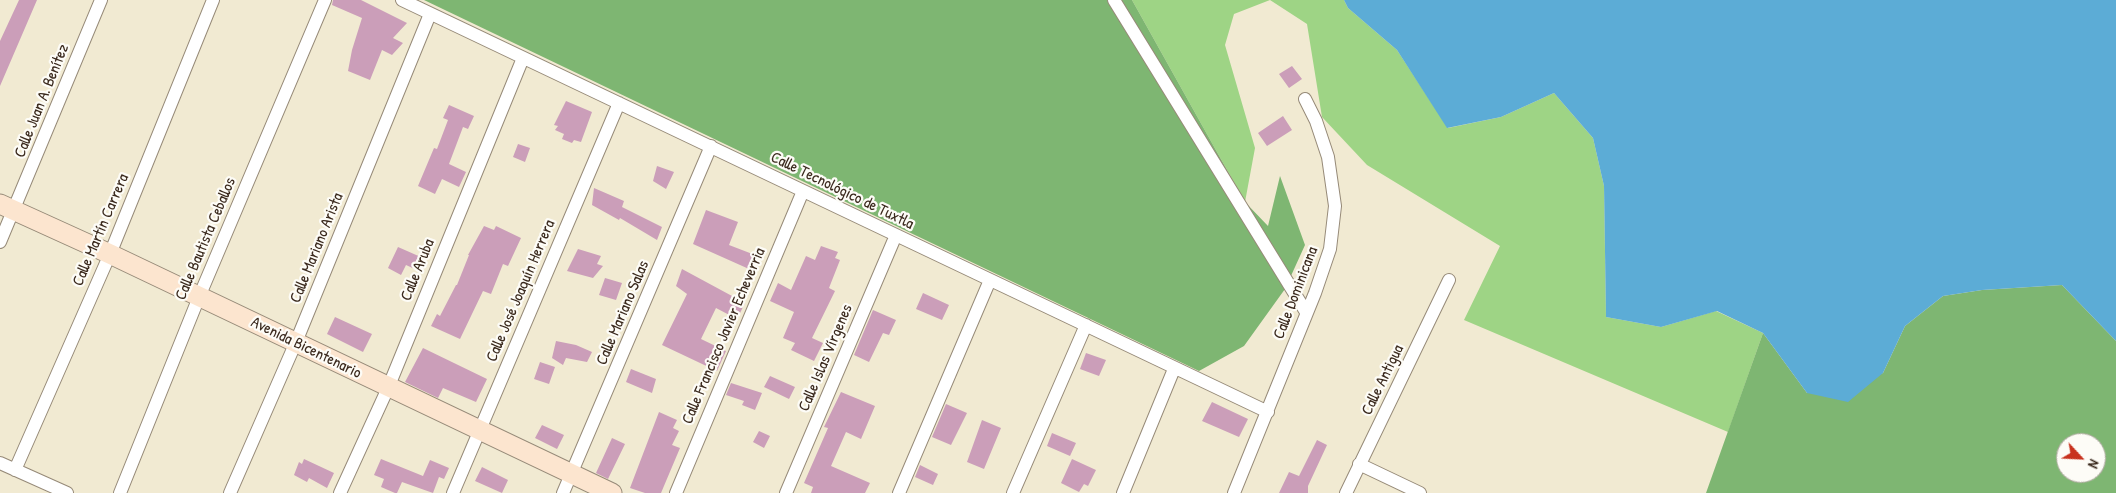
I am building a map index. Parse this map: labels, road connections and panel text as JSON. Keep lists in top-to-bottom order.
{
  "streets": {
    "street": [
      "Calle Juan A. Benítez",
      "Calle Tecnológico de Tuxtla",
      "Calle Martín Carrera",
      "Calle Bautista Ceballos",
      "Calle Mariano Arista",
      "Calle Aruba",
      "Calle José Joaquín Herrera",
      "Calle Dominicana",
      "Calle Mariano Salas",
      "Calle Francisco Javier Echeverria",
      "Avenida Bicentenario",
      "Calle Islas Vírgenes",
      "Calle Antigua"
    ]
  },
  "crossings": [
    ["Calle Juan A. Benítez", "Avenida Bicentenario"],
    ["Calle Tecnológico de Tuxtla", "Calle Mariano Arista"],
    ["Calle Tecnológico de Tuxtla", "Calle Aruba"],
    ["Calle Tecnológico de Tuxtla", "Calle José Joaquín Herrera"],
    ["Calle Tecnológico de Tuxtla", "Calle Dominicana"],
    ["Calle Tecnológico de Tuxtla", "Calle Mariano Salas"],
    ["Calle Tecnológico de Tuxtla", "Calle Francisco Javier Echeverria"],
    ["Calle Tecnológico de Tuxtla", "Calle Islas Vírgenes"],
    ["Calle Martín Carrera", "Avenida Bicentenario"],
    ["Calle Bautista Ceballos", "Avenida Bicentenario"],
    ["Calle Mariano Arista", "Avenida Bicentenario"],
    ["Calle Aruba", "Avenida Bicentenario"],
    ["Calle José Joaquín Herrera", "Avenida Bicentenario"],
    ["Calle Mariano Salas", "Avenida Bicentenario"]
  ],
  "north": "bottom right"
}
